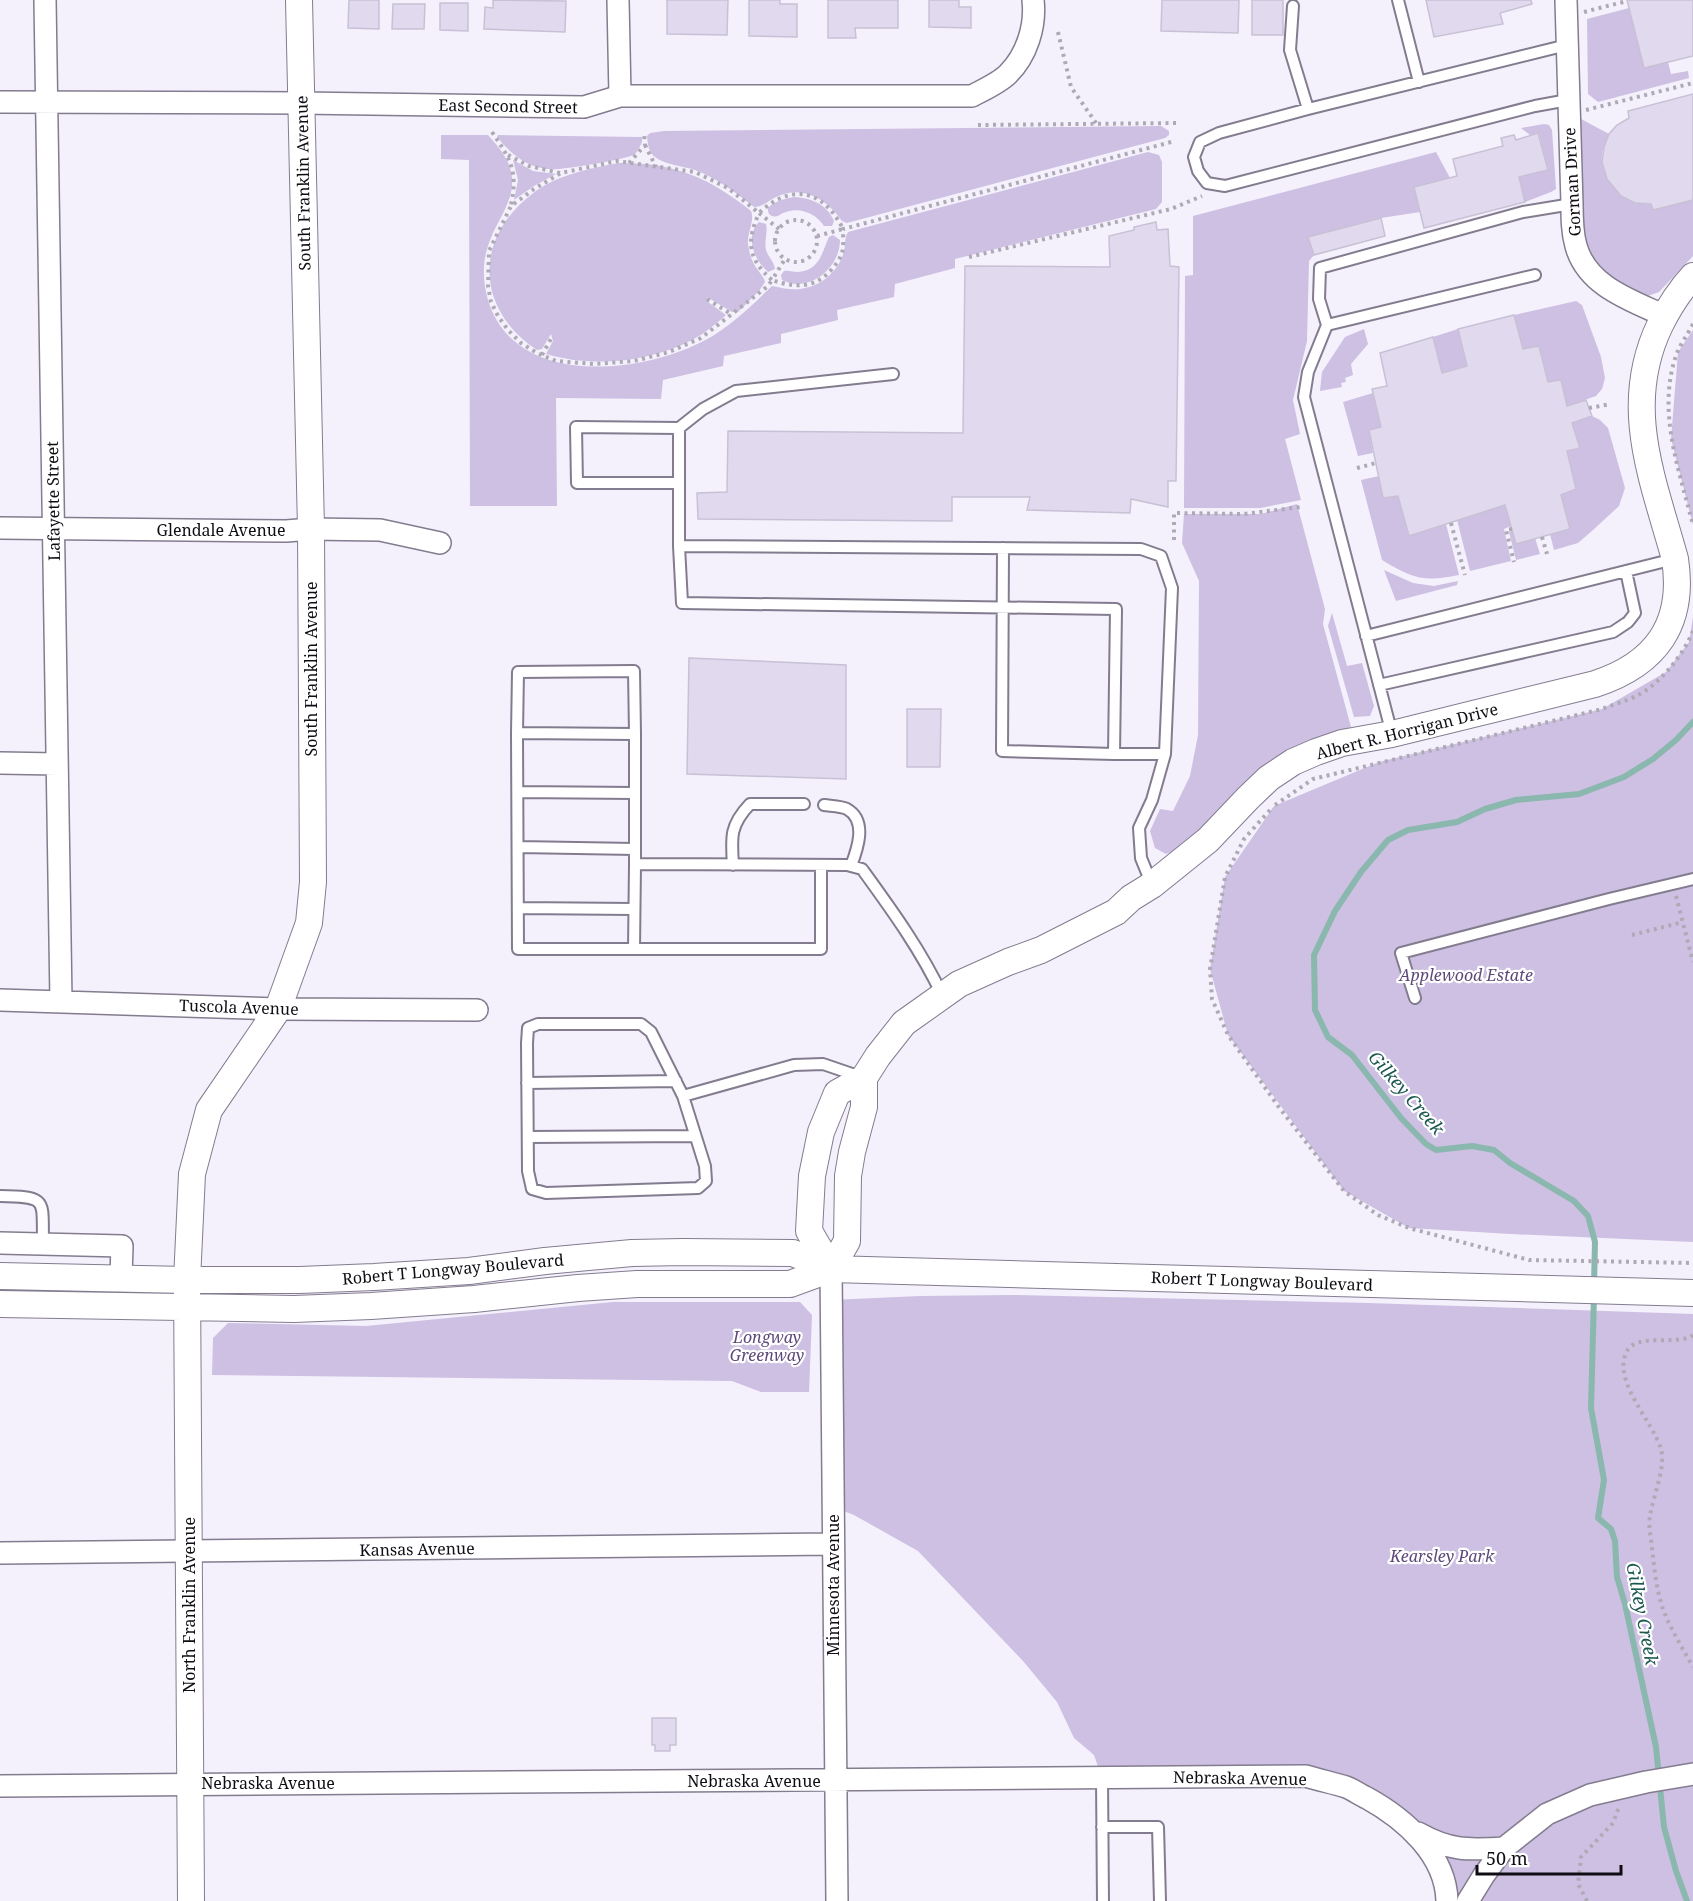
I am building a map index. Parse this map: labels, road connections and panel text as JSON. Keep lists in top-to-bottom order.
{
  "streets": {
    "street": [
      "East Second Street",
      "Gorman Drive",
      "South Franklin Avenue",
      "Lafayette Street",
      "Glendale Avenue",
      "Albert R. Horrigan Drive",
      "Tuscola Avenue",
      "Robert T Longway Boulevard",
      "Kansas Avenue",
      "Minnesota Avenue",
      "North Franklin Avenue",
      "Nebraska Avenue"
    ]
  },
  "crossings": [
    ["East Second Street", "South Franklin Avenue"],
    ["East Second Street", "Lafayette Street"],
    ["Gorman Drive", "Albert R. Horrigan Drive"],
    ["South Franklin Avenue", "Glendale Avenue"],
    ["South Franklin Avenue", "Tuscola Avenue"],
    ["South Franklin Avenue", "Robert T Longway Boulevard"],
    ["South Franklin Avenue", "North Franklin Avenue"],
    ["Lafayette Street", "Glendale Avenue"],
    ["Lafayette Street", "Tuscola Avenue"],
    ["Albert R. Horrigan Drive", "Robert T Longway Boulevard"],
    ["Albert R. Horrigan Drive", "Minnesota Avenue"],
    ["Robert T Longway Boulevard", "Minnesota Avenue"],
    ["Robert T Longway Boulevard", "North Franklin Avenue"],
    ["Kansas Avenue", "Minnesota Avenue"],
    ["Kansas Avenue", "North Franklin Avenue"],
    ["Minnesota Avenue", "Nebraska Avenue"],
    ["North Franklin Avenue", "Nebraska Avenue"]
  ],
  "water": ["Gilkey Creek"],
  "parks": ["Applewood Estate", "Longway Greenway", "Kearsley Park"],
  "scale_bar": "50 m"
}
